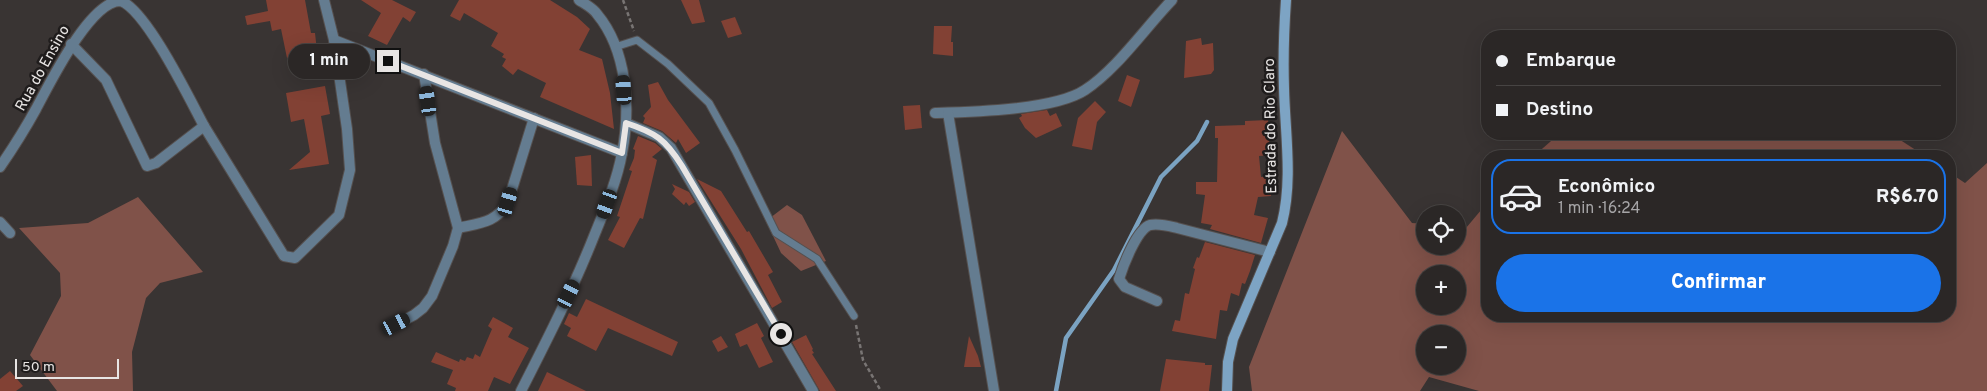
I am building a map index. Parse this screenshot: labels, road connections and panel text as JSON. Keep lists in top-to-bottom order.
{
  "streets": {
    "main road": ["Estrada do Rio Claro"],
    "street": ["Rua do Ensino"]
  },
  "scale_bar": "50 m",
  "page": {
    "banner": ["Embarque", "Destino"],
    "bubble": "1 min",
    "list": [
      {
        "name": "Econômico",
        "note": "1 min · 16:24",
        "value": "R$6.70"
      }
    ],
    "map_buttons": ["+", "−"],
    "buttons": "Confirmar",
    "scale": "50 m"
  }
}
